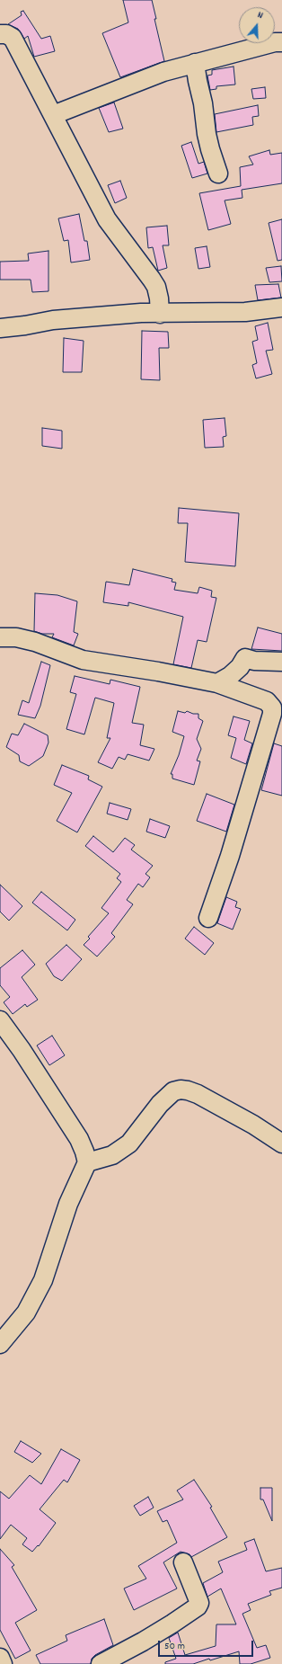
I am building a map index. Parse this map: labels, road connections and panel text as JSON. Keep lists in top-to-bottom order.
{
  "scale_bar": "50 m",
  "north": "top"
}
